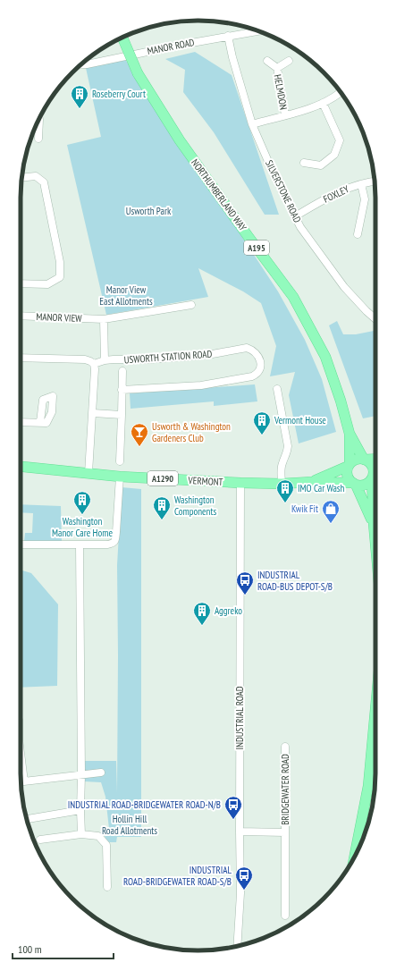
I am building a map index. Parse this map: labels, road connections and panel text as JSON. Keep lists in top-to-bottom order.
{
  "streets": {
    "main road": [
      "NORTHUMBERLAND WAY",
      "A195",
      "A1290",
      "VERMONT"
    ],
    "street": [
      "MANOR ROAD",
      "HELMDON",
      "SILVERSTONE ROAD",
      "FOXLEY",
      "MANOR VIEW",
      "USWORTH STATION ROAD",
      "INDUSTRIAL ROAD",
      "BRIDGEWATER ROAD"
    ]
  },
  "crossings": [
    ["MANOR ROAD", "SILVERSTONE ROAD"],
    ["HELMDON", "SILVERSTONE ROAD"],
    ["SILVERSTONE ROAD", "FOXLEY"],
    ["NORTHUMBERLAND WAY", "A195"],
    ["NORTHUMBERLAND WAY", "VERMONT"],
    ["A195", "VERMONT"],
    ["VERMONT", "INDUSTRIAL ROAD"],
    ["INDUSTRIAL ROAD", "BRIDGEWATER ROAD"]
  ],
  "parks": ["Usworth Park", "Manor View East Allotments", "Hollin Hill Road Allotments"],
  "places": {
    "building": [
      "Roseberry Court",
      "Vermont House",
      "IMO Car Wash",
      "Washington Manor Care Home",
      "Washington Components",
      "Aggreko"
    ],
    "bar": ["Usworth & Washington Gardeners Club"],
    "shop": ["Kwik Fit"],
    "bus stop": ["INDUSTRIAL ROAD-BUS DEPOT-S/B", "INDUSTRIAL ROAD-BRIDGEWATER ROAD-N/B", "INDUSTRIAL ROAD-BRIDGEWATER ROAD-S/B"]
  },
  "scale_bar": "100 m"
}
